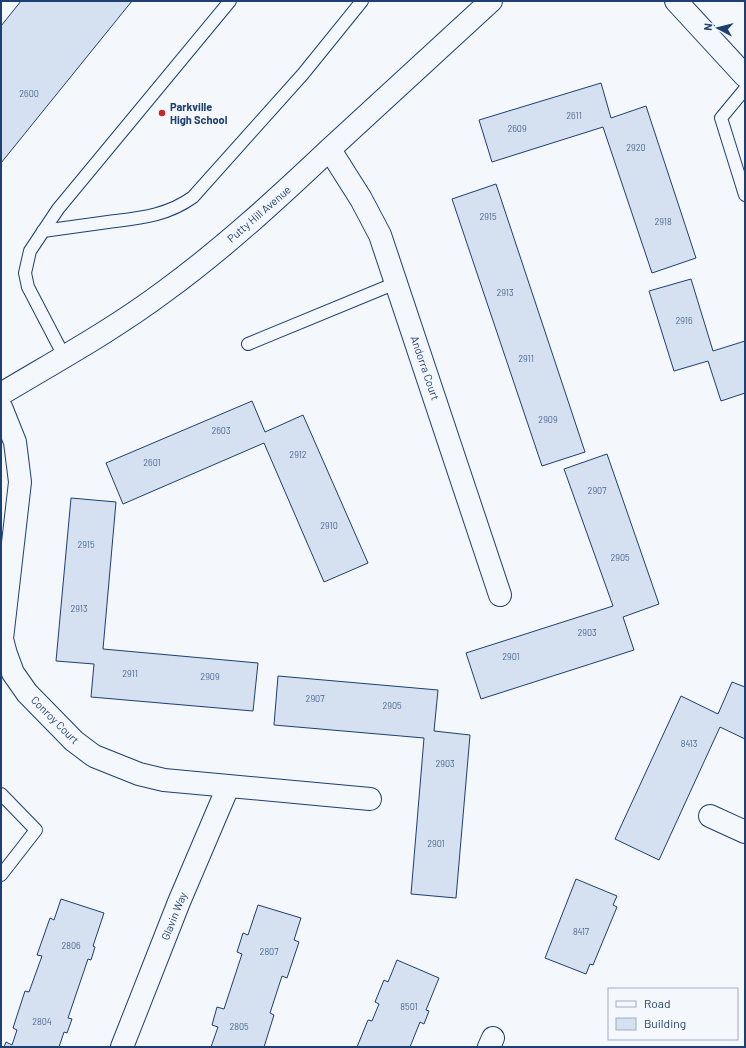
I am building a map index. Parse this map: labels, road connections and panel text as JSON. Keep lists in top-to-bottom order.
{
  "streets": {
    "street": [
      "Putty Hill Avenue",
      "Andorra Court",
      "Conroy Court",
      "Glavin Way"
    ]
  },
  "crossings": [
    ["Putty Hill Avenue", "Andorra Court"],
    ["Conroy Court", "Glavin Way"]
  ],
  "places": ["Parkville High School"],
  "house_numbers": [
    "2600",
    "2611",
    "2609",
    "2920",
    "2915",
    "2918",
    "2913",
    "2916",
    "2911",
    "2909",
    "2603",
    "2912",
    "2601",
    "2907",
    "2910",
    "2915",
    "2905",
    "2913",
    "2903",
    "2901",
    "2911",
    "2909",
    "2907",
    "2905",
    "8413",
    "2903",
    "2901",
    "8417",
    "2806",
    "2807",
    "8501",
    "2804",
    "2805"
  ],
  "legend": ["Road", "Building"],
  "north": "left"
}
